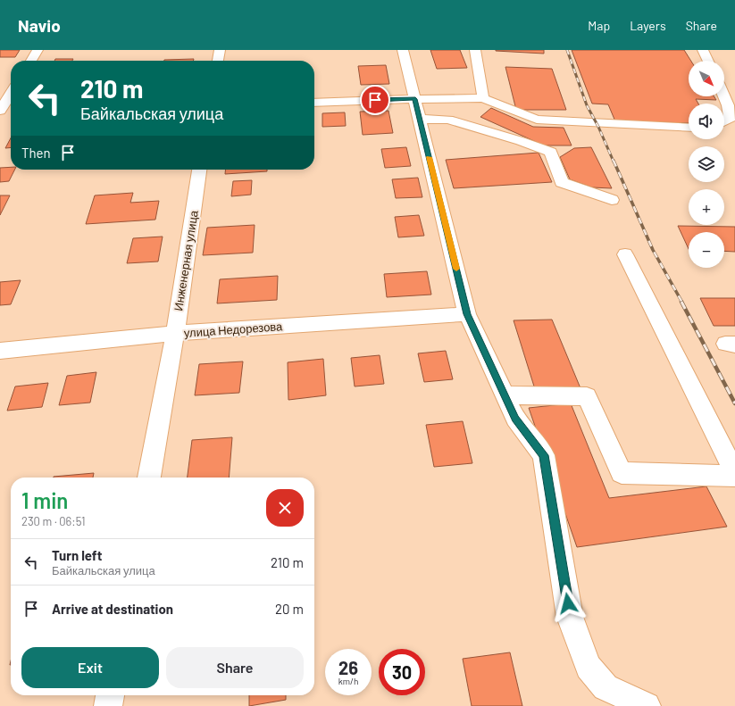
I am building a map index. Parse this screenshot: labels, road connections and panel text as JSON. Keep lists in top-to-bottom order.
{
  "streets": {
    "street": ["Инженерная улица", "улица Недорезова"]
  },
  "crossings": [
    ["Инженерная улица", "улица Недорезова"]
  ],
  "north": "bottom right",
  "page": {
    "header": "Navio",
    "nav": ["Map", "Layers", "Share"],
    "map_buttons": ["+", "−"],
    "turn": ["210 m", "Байкальская улица"],
    "then": "Then",
    "heading": ["1 min", "230 m · 06:51"],
    "list": [
      {
        "name": "Turn left",
        "note": "Байкальская улица",
        "value": "210 m"
      },
      {
        "name": "Arrive at destination",
        "value": "20 m"
      }
    ],
    "buttons": ["Exit", "Share"],
    "speed": "26 km/h",
    "limit": "30"
  }
}
